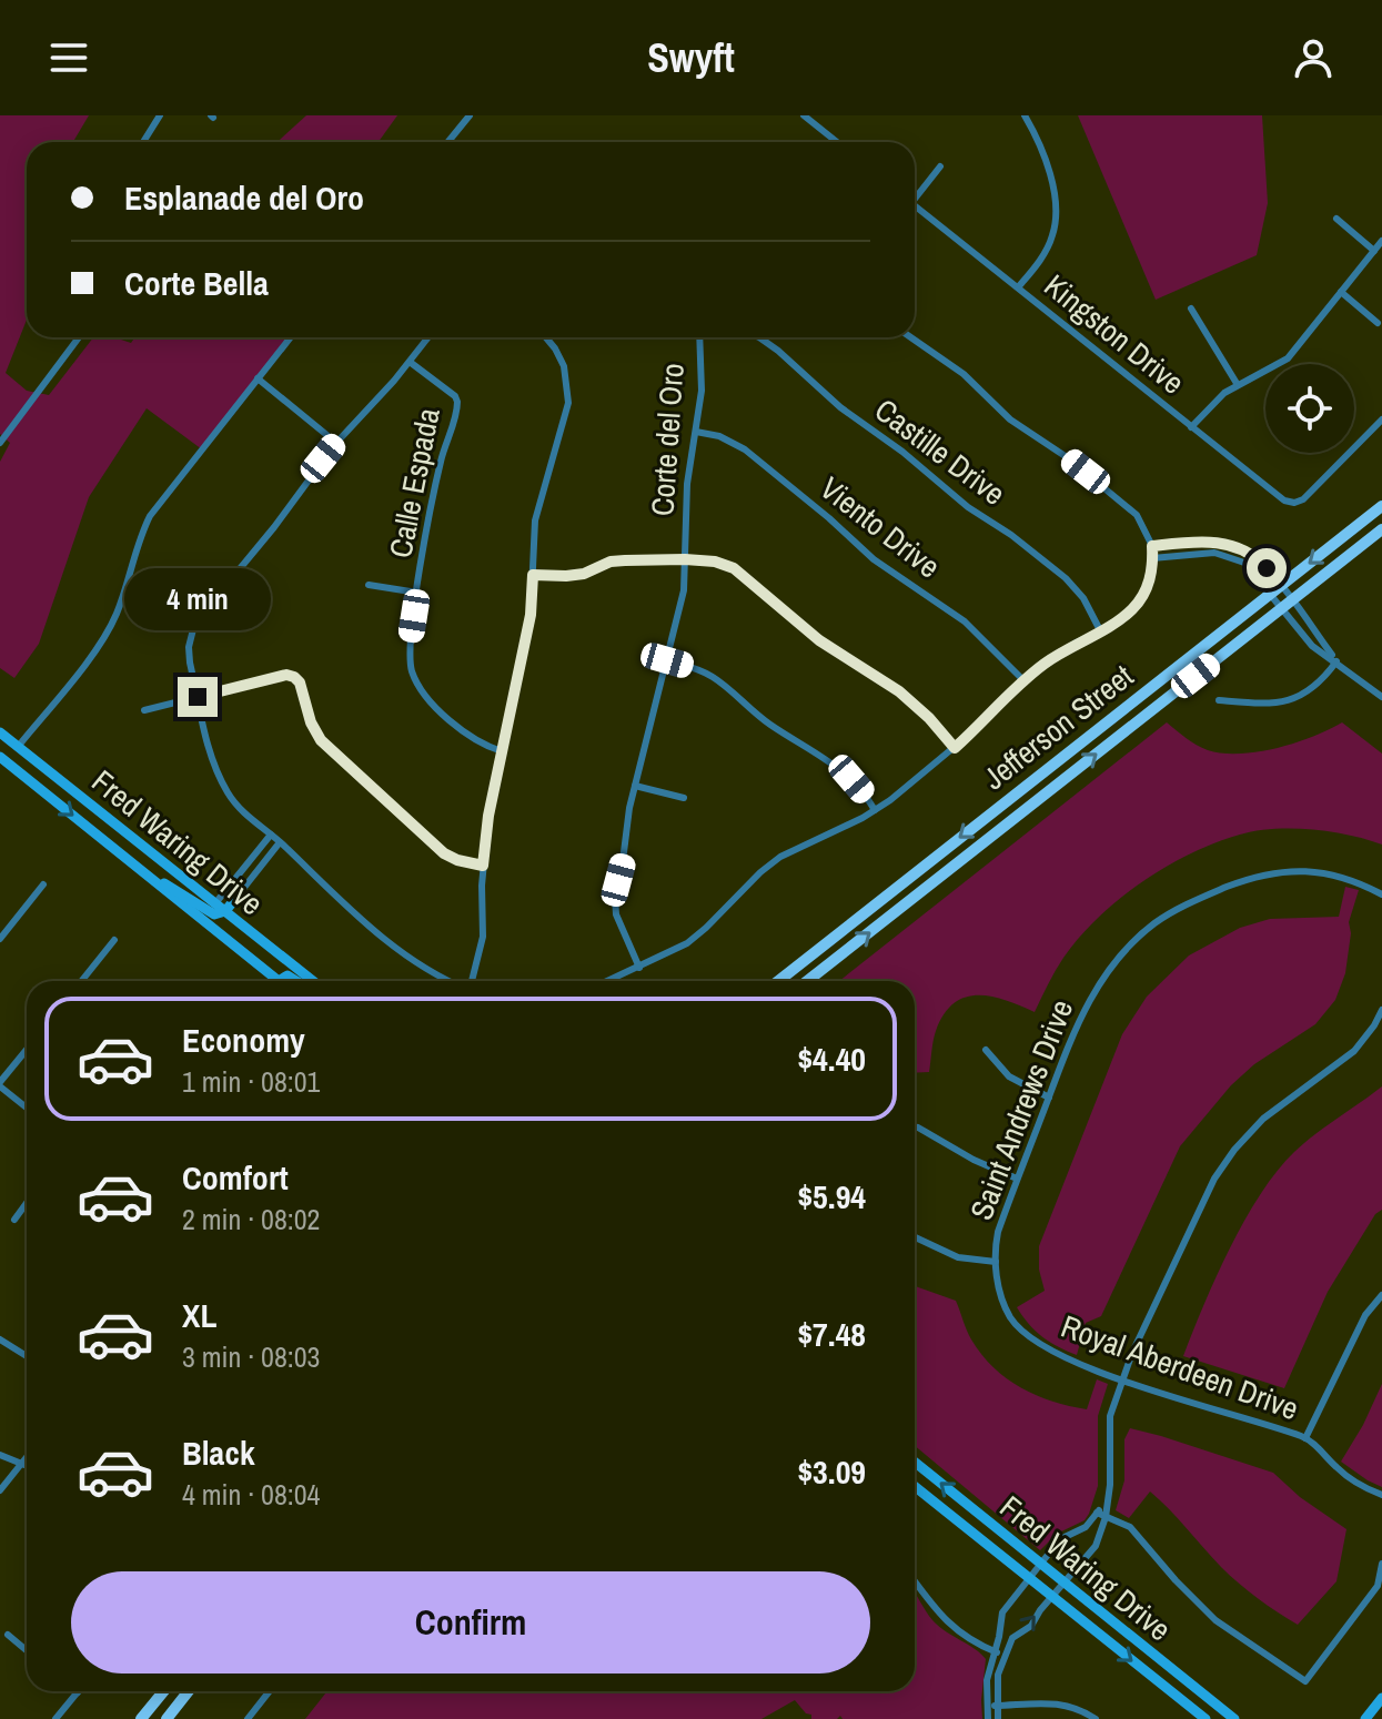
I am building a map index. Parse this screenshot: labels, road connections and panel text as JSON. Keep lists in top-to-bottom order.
{
  "streets": {
    "main road": ["Jefferson Street", "Fred Waring Drive"],
    "street": [
      "Kingston Drive",
      "Corte del Oro",
      "Castille Drive",
      "Calle Espada",
      "Viento Drive",
      "Saint Andrews Drive",
      "Royal Aberdeen Drive"
    ]
  },
  "crossings": [
    ["Corte del Oro", "Viento Drive"],
    ["Saint Andrews Drive", "Royal Aberdeen Drive"]
  ],
  "page": {
    "header": "Swyft",
    "banner": ["Esplanade del Oro", "Corte Bella"],
    "bubble": "4 min",
    "list": [
      {
        "name": "Economy",
        "note": "1 min · 08:01",
        "value": "$4.40"
      },
      {
        "name": "Comfort",
        "note": "2 min · 08:02",
        "value": "$5.94"
      },
      {
        "name": "XL",
        "note": "3 min · 08:03",
        "value": "$7.48"
      },
      {
        "name": "Black",
        "note": "4 min · 08:04",
        "value": "$3.09"
      }
    ],
    "buttons": "Confirm"
  }
}
